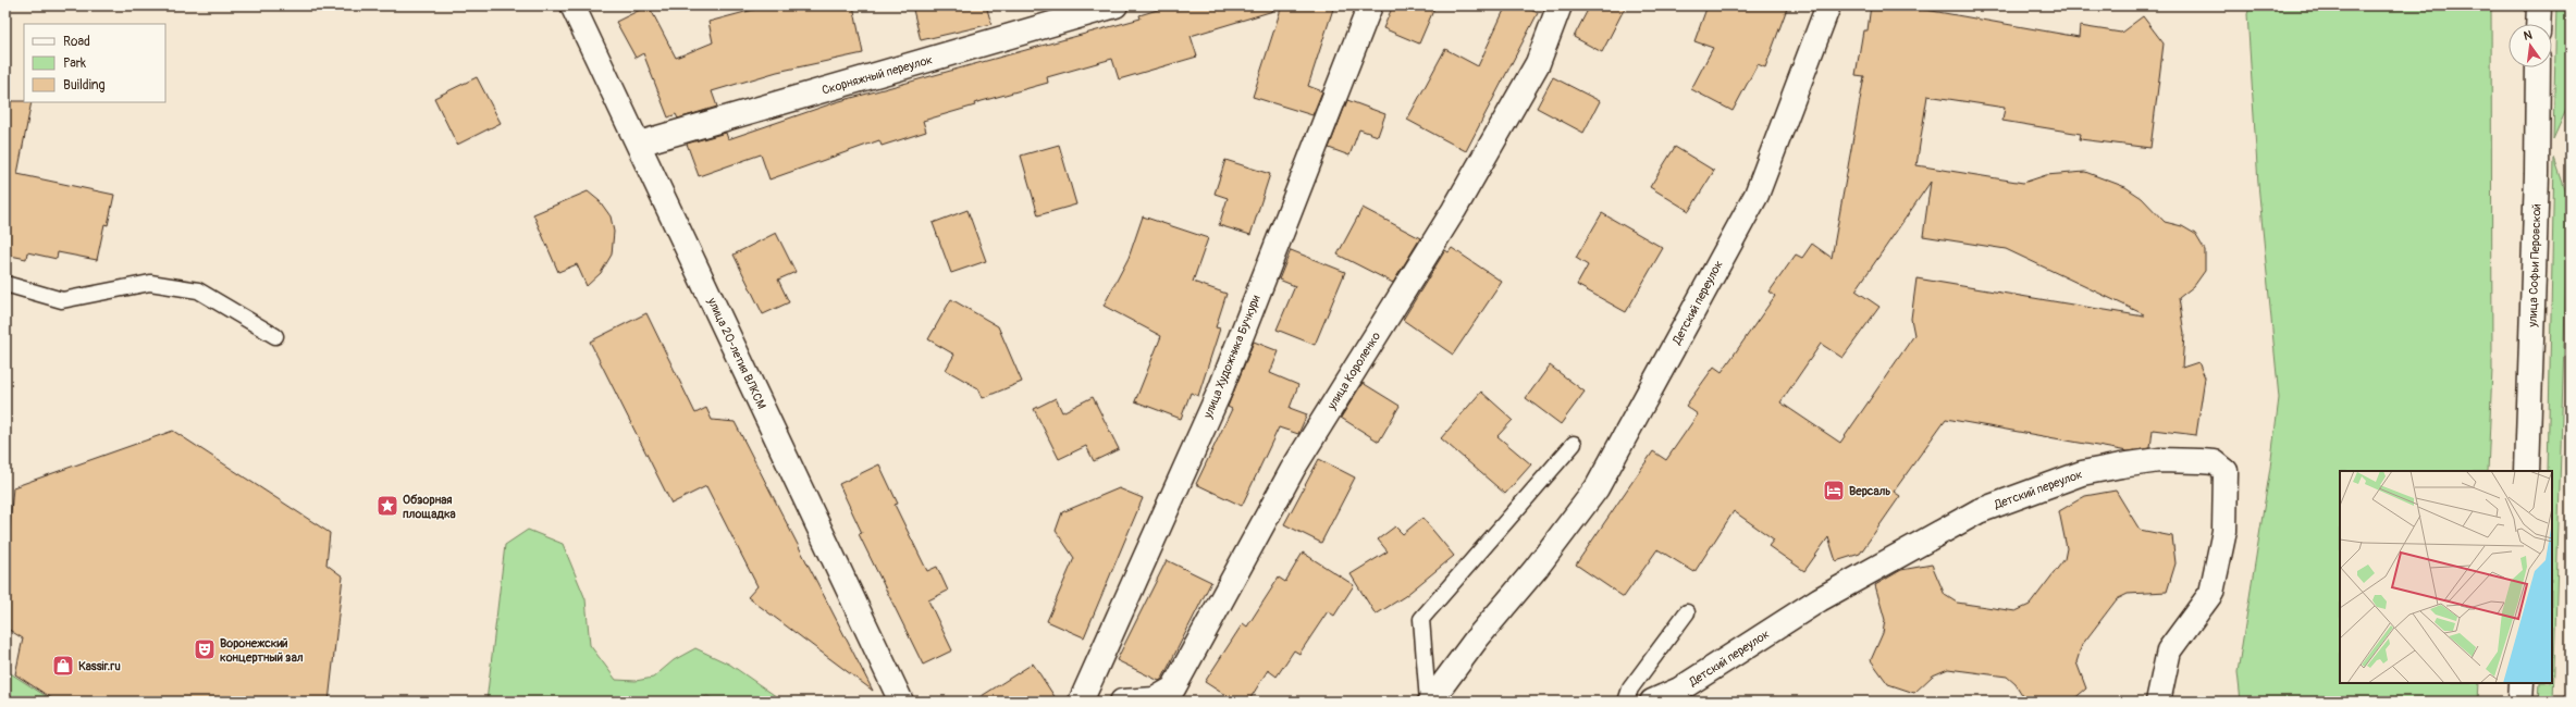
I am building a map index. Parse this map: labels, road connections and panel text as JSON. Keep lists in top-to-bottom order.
{
  "streets": {
    "street": [
      "Скорняжный переулок",
      "улица Софьи Перовской",
      "Детский переулок",
      "улица 20-летия ВЛКСМ",
      "улица Художника Бучкури",
      "улица Короленко"
    ]
  },
  "crossings": [
    ["Скорняжный переулок", "улица 20-летия ВЛКСМ"]
  ],
  "places": {
    "hotel": ["Версаль"],
    "place": ["Обзорная площадка"],
    "theatre": ["Воронежский концертный зал"],
    "shop": ["Kassir.ru"]
  },
  "legend": ["Road", "Park", "Building"],
  "north": "top"
}
